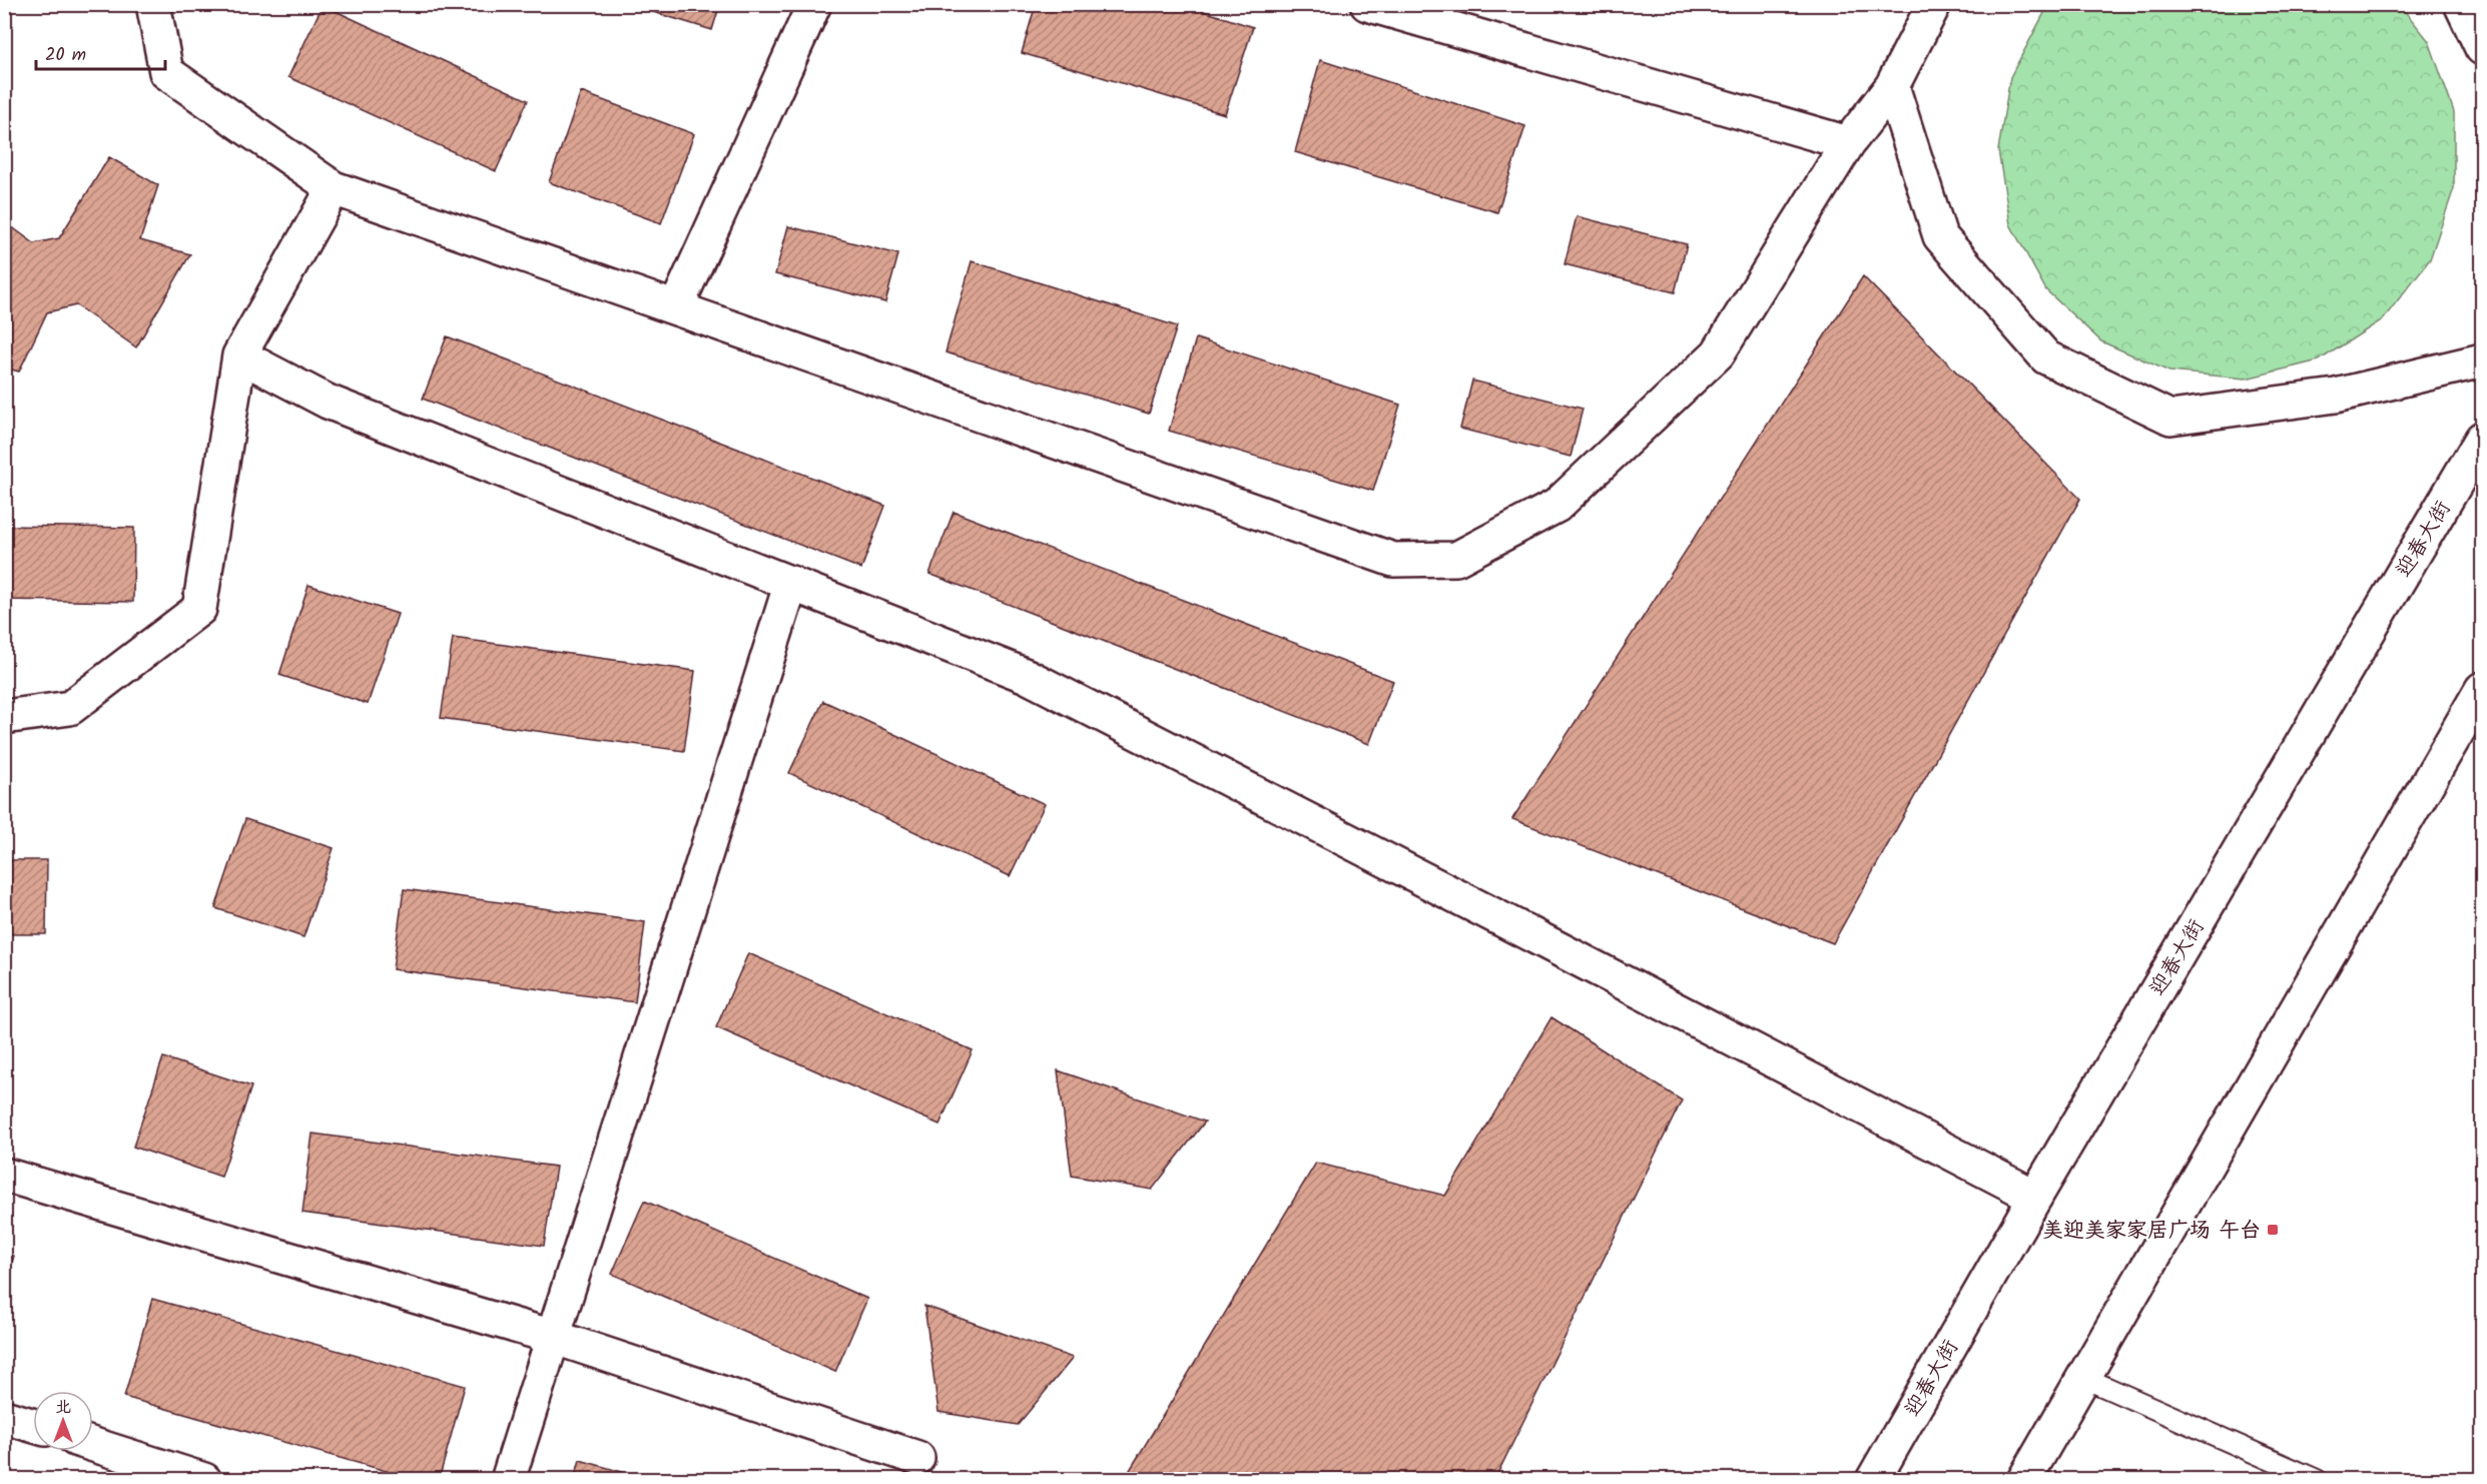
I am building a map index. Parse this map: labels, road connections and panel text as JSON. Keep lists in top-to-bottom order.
{
  "streets": {
    "street": ["迎春大街"]
  },
  "places": {
    "transit": ["美迎美家家居广场 午台"]
  },
  "scale_bar": "20 m",
  "north": "top"
}
